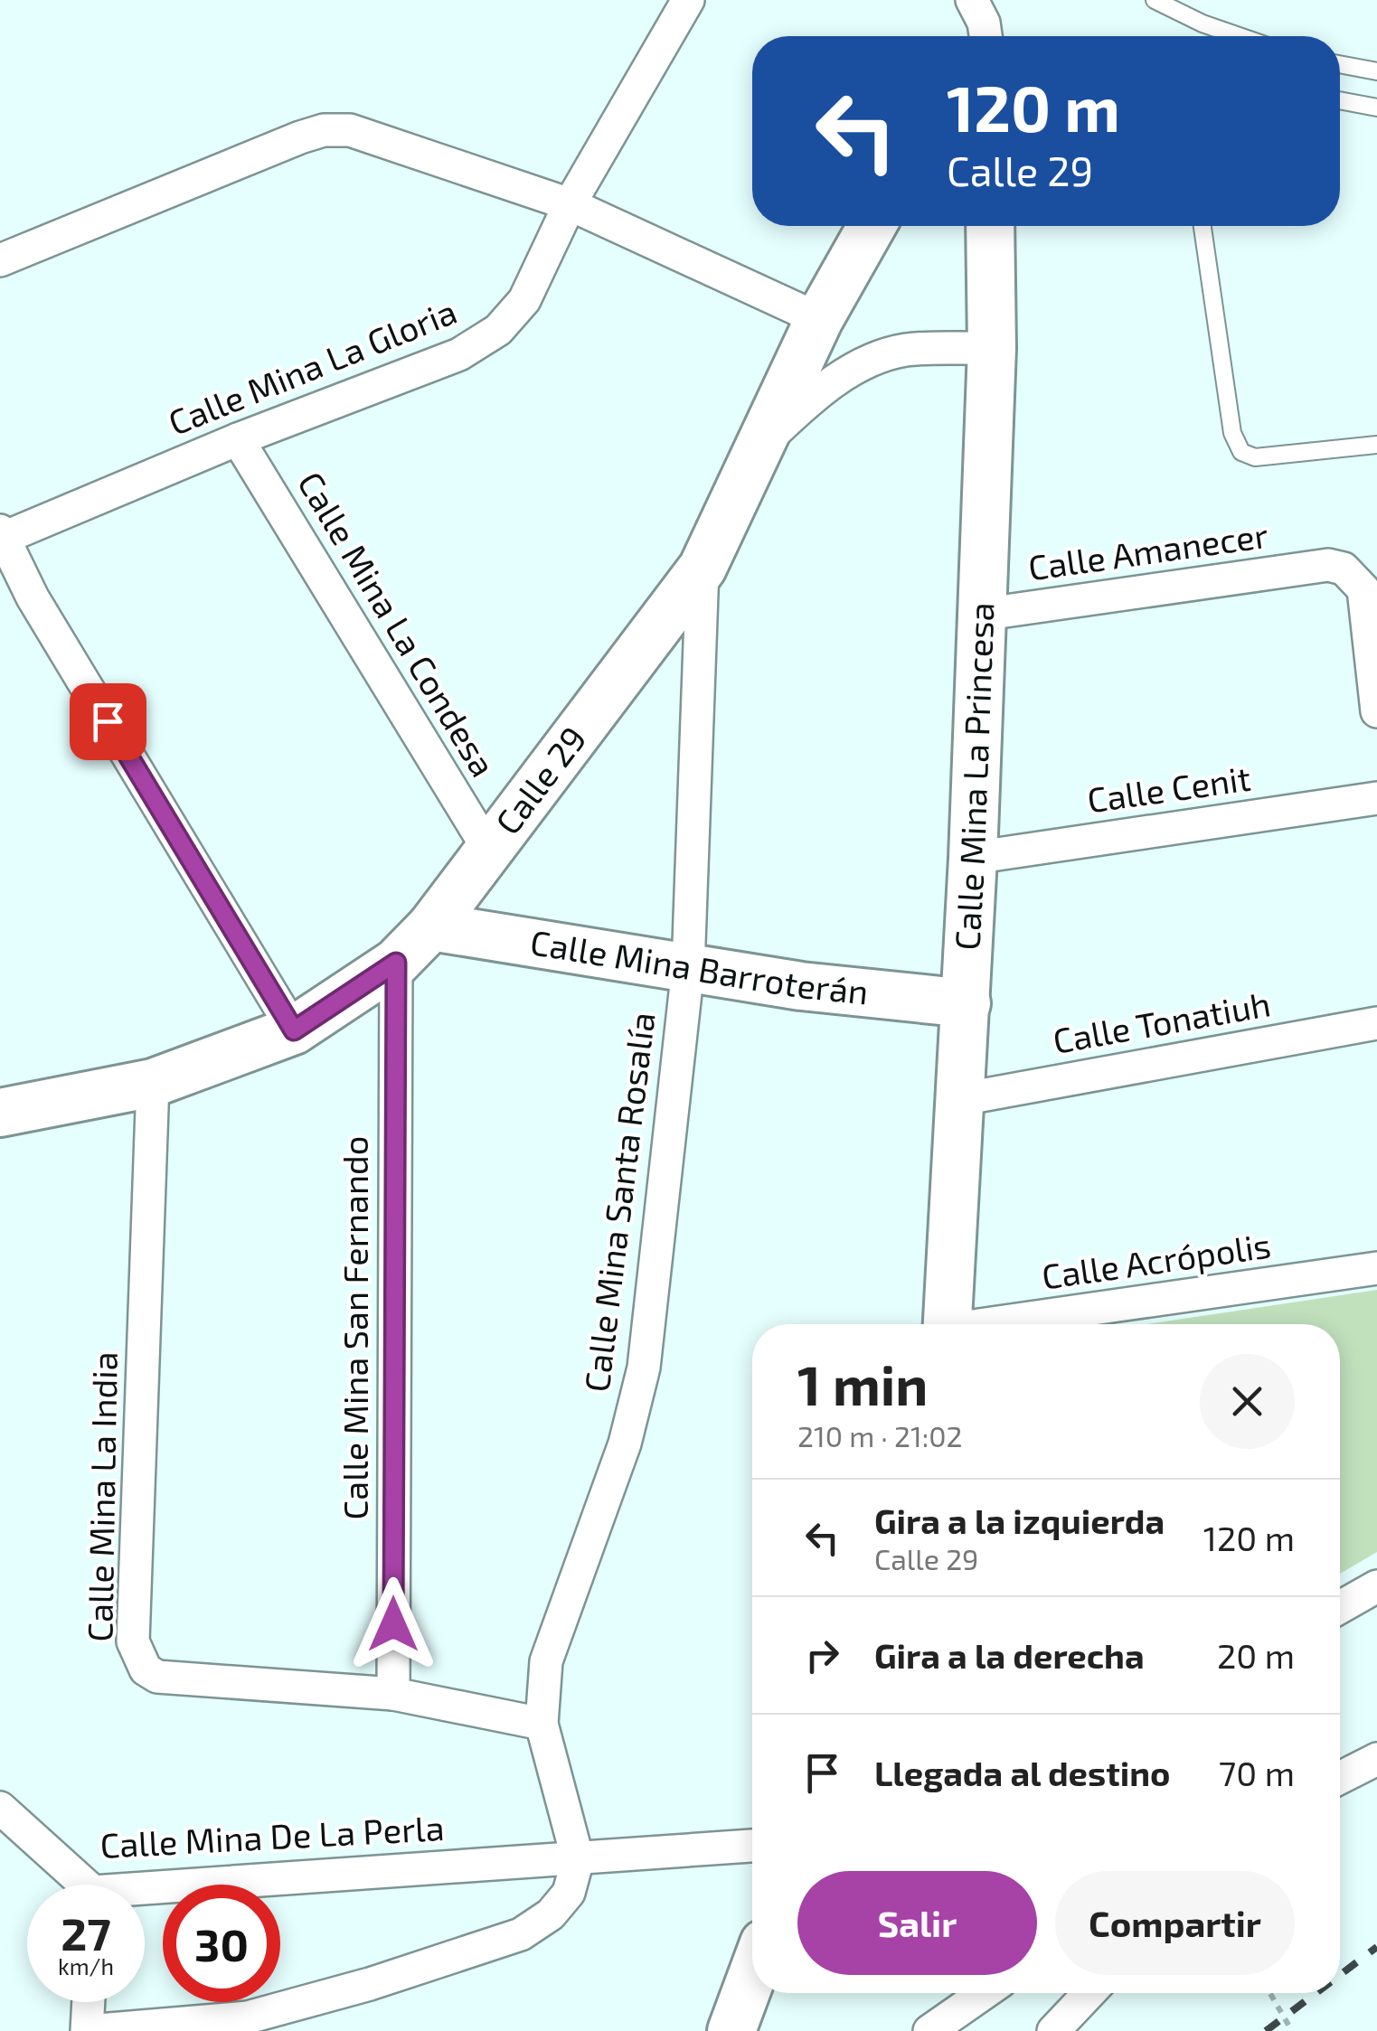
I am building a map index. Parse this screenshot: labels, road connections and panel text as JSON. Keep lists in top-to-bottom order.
{
  "streets": {
    "street": [
      "Calle Mina La Gloria",
      "Calle Amanecer",
      "Calle Mina La Condesa",
      "Calle Mina La Princesa",
      "Calle 29",
      "Calle Cenit",
      "Calle Mina Barroterán",
      "Calle Tonatiuh",
      "Calle Mina Santa Rosalía",
      "Calle Acrópolis",
      "Calle Mina San Fernando",
      "Calle Mina La India",
      "Calle Mina De La Perla"
    ]
  },
  "crossings": [
    ["Calle Mina La Gloria", "Calle Mina La Condesa"],
    ["Calle Amanecer", "Calle Mina La Princesa"],
    ["Calle Mina La Condesa", "Calle 29"],
    ["Calle Mina La Princesa", "Calle Cenit"],
    ["Calle Mina La Princesa", "Calle Mina Barroterán"],
    ["Calle Mina La Princesa", "Calle Tonatiuh"],
    ["Calle 29", "Calle Mina Barroterán"],
    ["Calle 29", "Calle Mina Santa Rosalía"],
    ["Calle 29", "Calle Mina San Fernando"],
    ["Calle 29", "Calle Mina La India"],
    ["Calle Mina Barroterán", "Calle Mina Santa Rosalía"],
    ["Calle Mina Santa Rosalía", "Calle Mina La India"],
    ["Calle Mina San Fernando", "Calle Mina La India"]
  ],
  "page": {
    "turn": ["120 m", "Calle 29"],
    "heading": ["1 min", "210 m · 21:02"],
    "list": [
      {
        "name": "Gira a la izquierda",
        "note": "Calle 29",
        "value": "120 m"
      },
      {
        "name": "Gira a la derecha",
        "value": "20 m"
      },
      {
        "name": "Llegada al destino",
        "value": "70 m"
      }
    ],
    "buttons": ["Salir", "Compartir"],
    "speed": "27 km/h",
    "limit": "30"
  }
}
